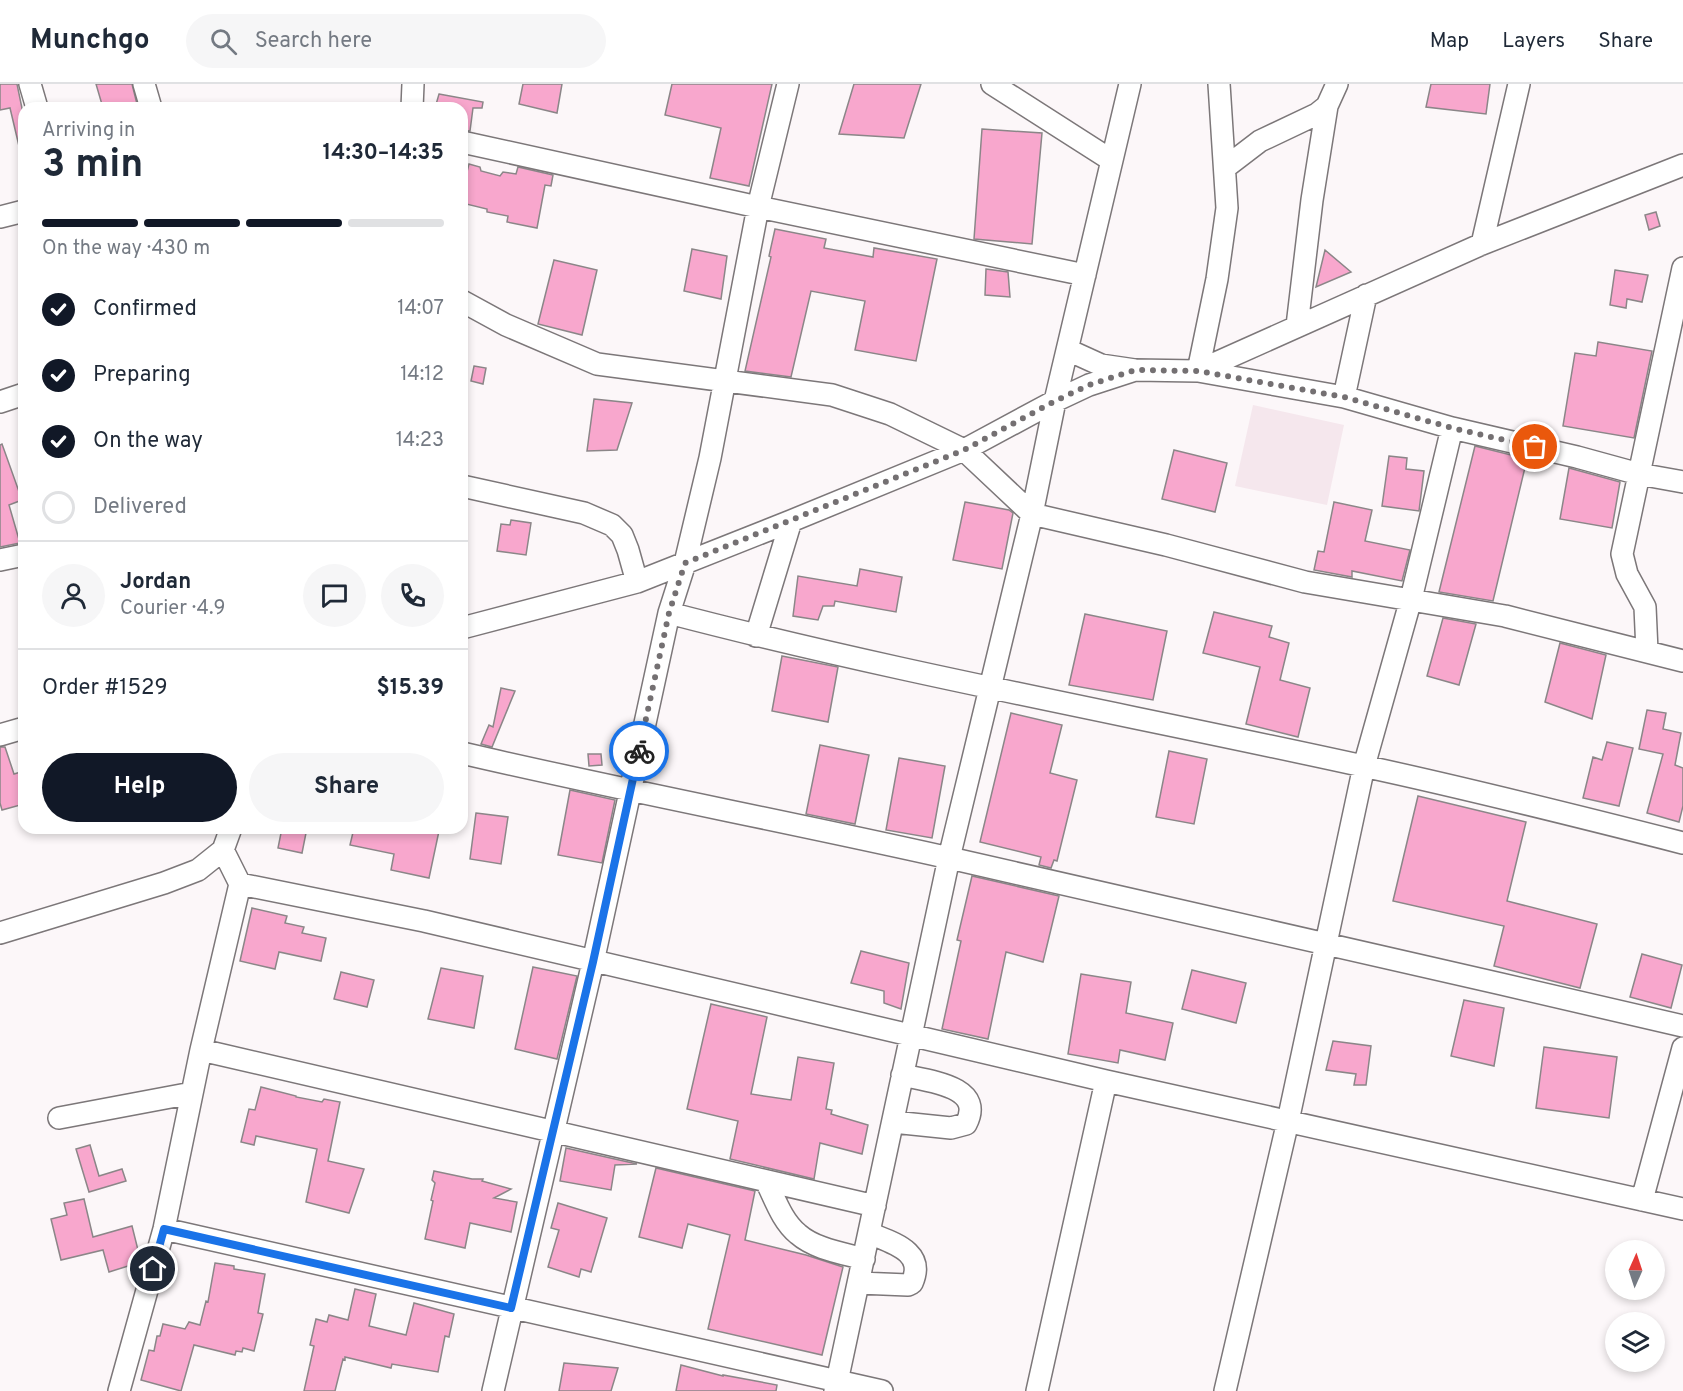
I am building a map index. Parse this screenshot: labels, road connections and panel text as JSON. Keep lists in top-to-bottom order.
{
  "north": "top",
  "page": {
    "header": "Munchgo",
    "search": "Search here",
    "nav": ["Map", "Layers", "Share"],
    "heading": ["3 min", "Arriving in", "14:30–14:35"],
    "panel": [
      "Jordan",
      "Courier · 4.9",
      "Order #1529",
      "$15.39"
    ],
    "bar": "On the way · 430 m",
    "list": [
      ["Confirmed", "14:07"],
      ["Preparing", "14:12"],
      ["On the way", "14:23"],
      "Delivered"
    ],
    "buttons": ["Help", "Share"]
  }
}
